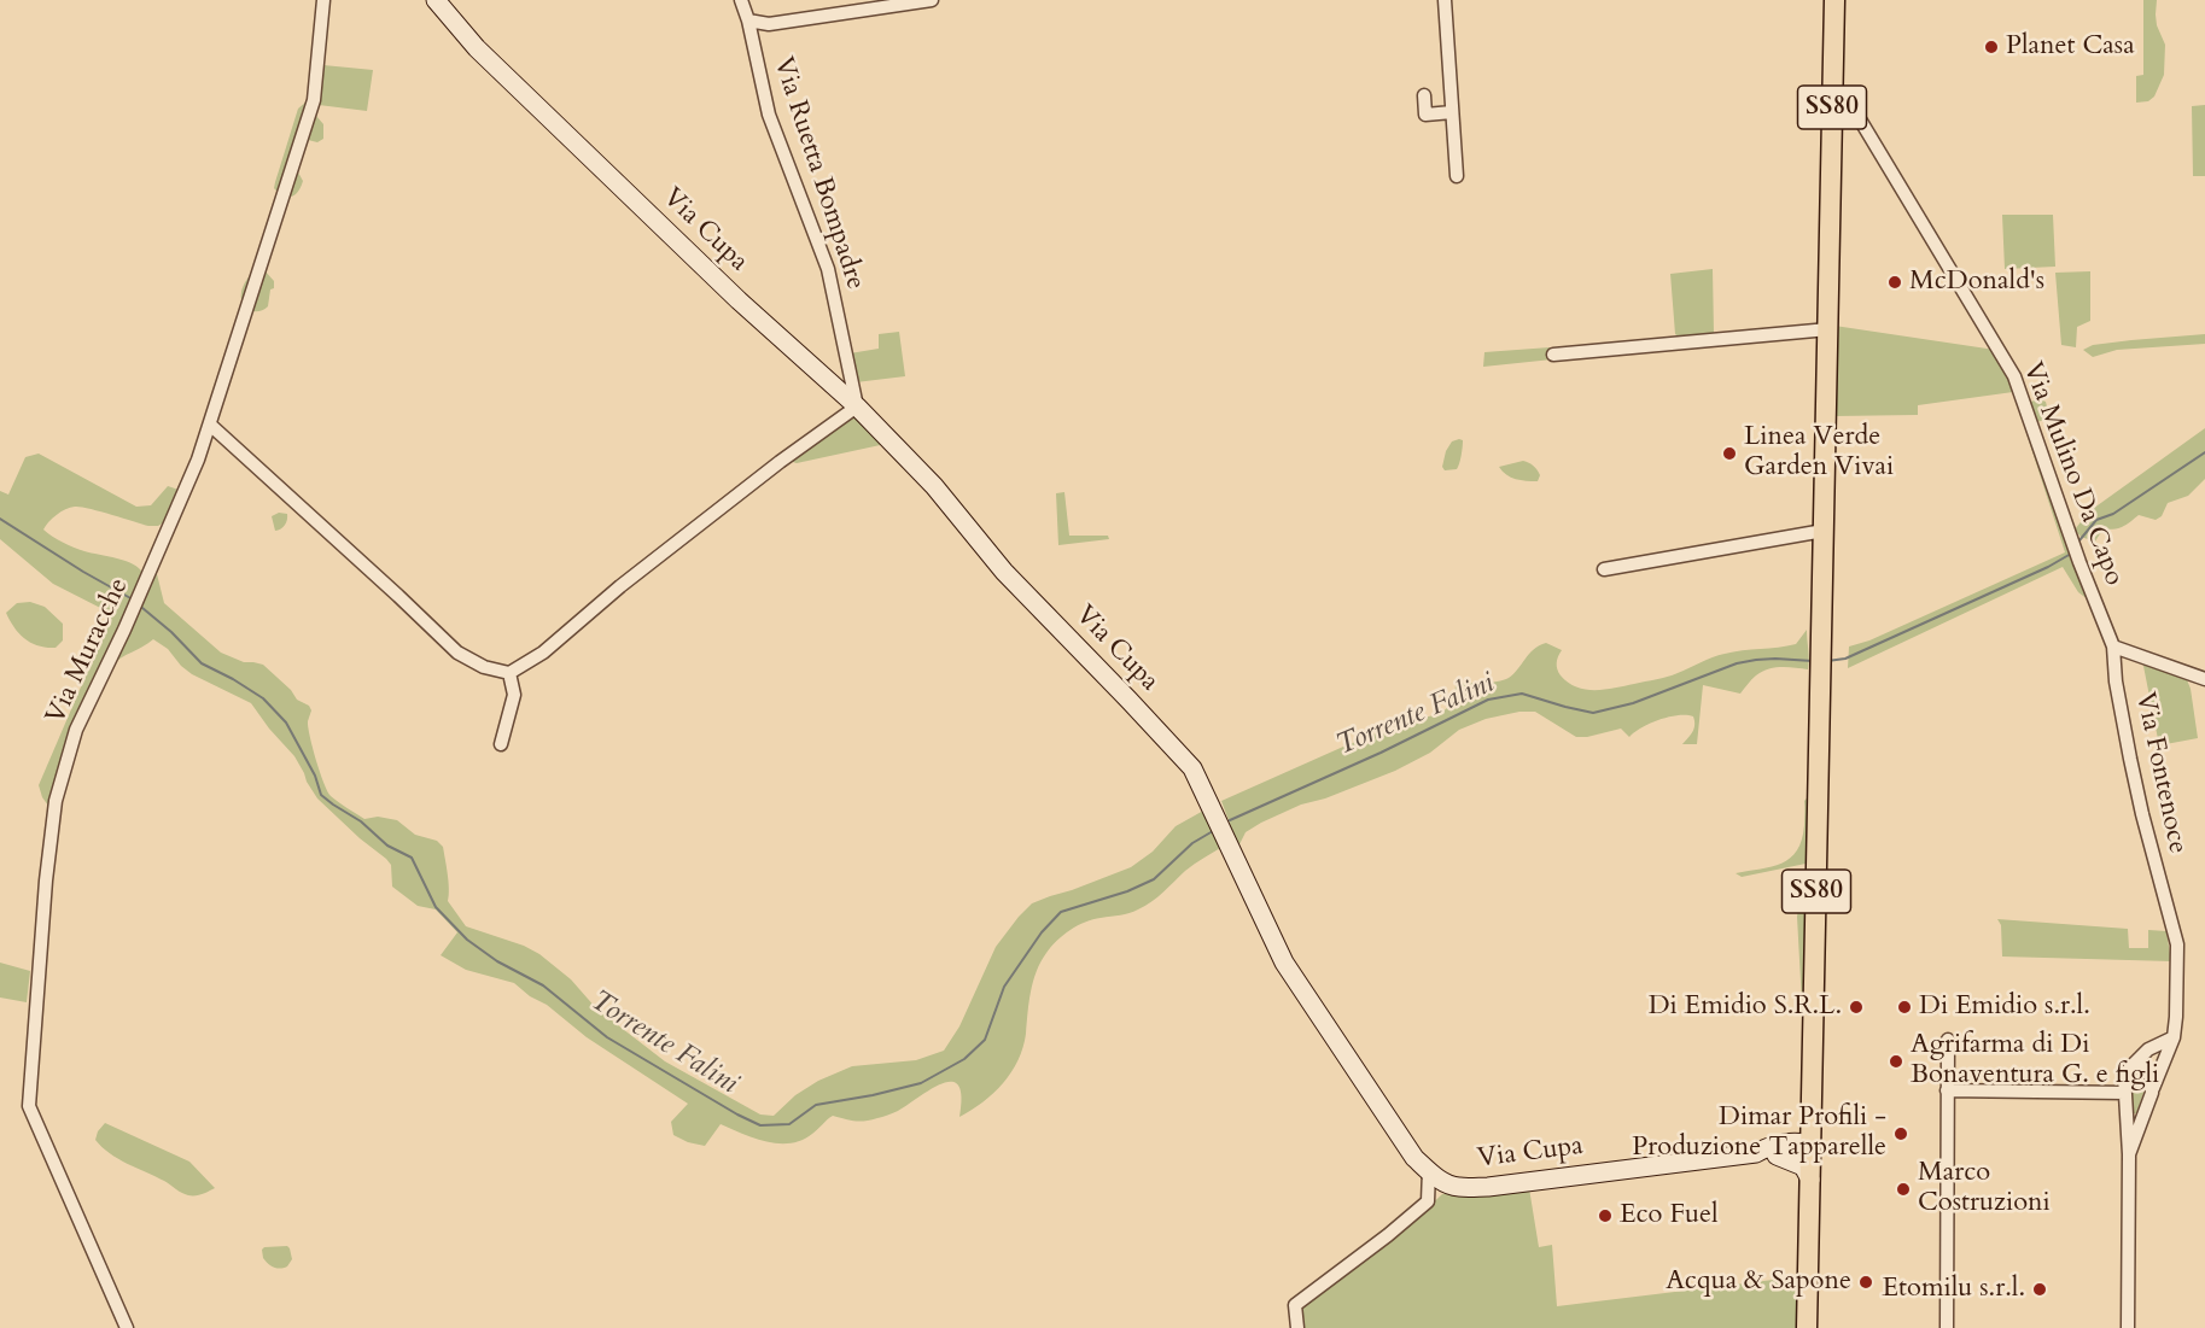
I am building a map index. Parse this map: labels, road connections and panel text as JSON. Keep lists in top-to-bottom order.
{
  "streets": {
    "main road": ["SS80"],
    "street": [
      "Via Ruetta Bompadre",
      "Via Cupa",
      "Via Mulino Da Capo",
      "Via Muracche",
      "Via Fontenoce"
    ]
  },
  "crossings": [
    ["SS80", "Via Cupa"],
    ["SS80", "Via Mulino Da Capo"],
    ["Via Ruetta Bompadre", "Via Cupa"],
    ["Via Mulino Da Capo", "Via Fontenoce"]
  ],
  "water": ["Torrente Falini"],
  "places": [
    "Planet Casa",
    "McDonald's",
    "Linea Verde Garden Vivai",
    "Di Emidio S.R.L.",
    "Di Emidio s.r.l.",
    "Agrifarma di Di Bonaventura G. e figli",
    "Dimar Profili - Produzione Tapparelle",
    "Marco Costruzioni",
    "Eco Fuel",
    "Acqua & Sapone",
    "Etomilu s.r.l."
  ]
}
